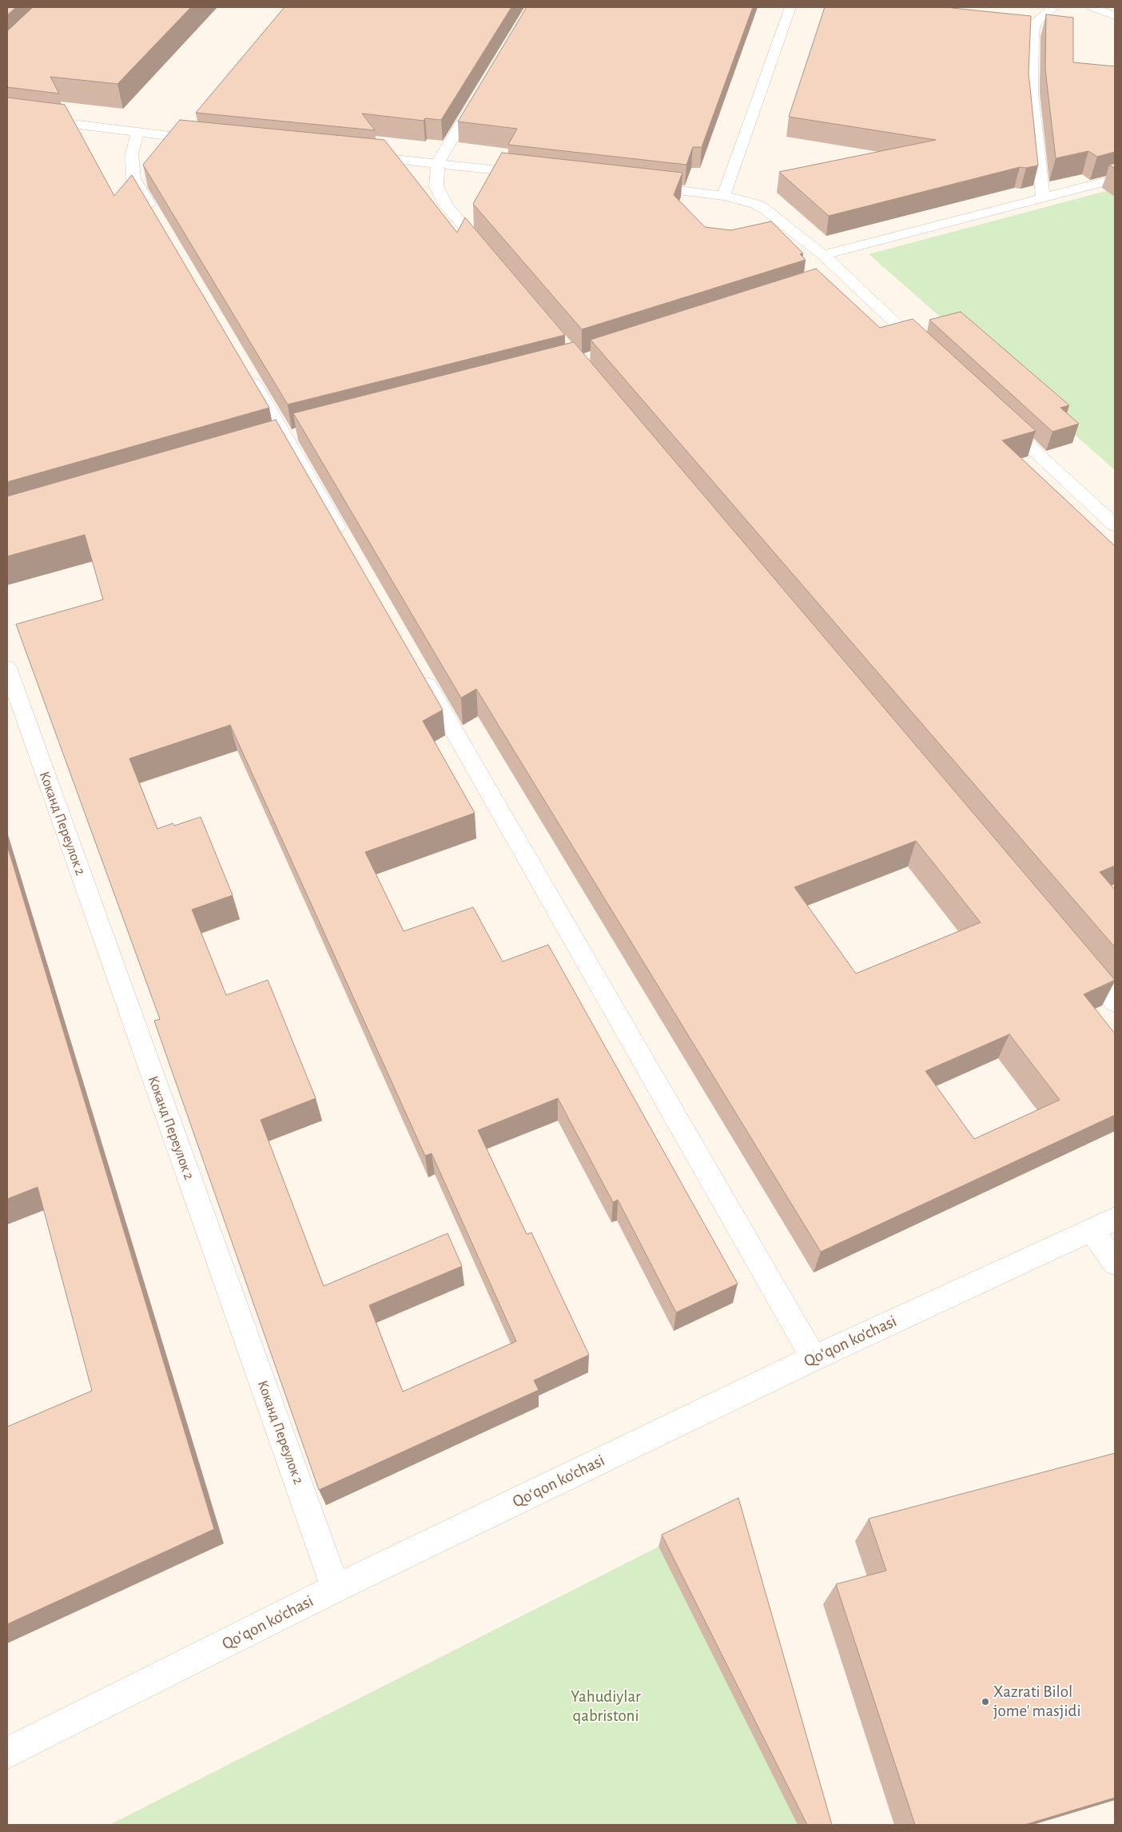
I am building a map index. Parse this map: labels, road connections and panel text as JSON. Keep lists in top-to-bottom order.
{
  "streets": {
    "street": ["Коканд Πереулок 2", "Qoʻqon ko'chasi"]
  },
  "crossings": [
    ["Коканд Πереулок 2", "Qoʻqon ko'chasi"]
  ],
  "parks": ["Yahudiylar qabristoni"],
  "places": ["Xazrati Bilol jome' masjidi"]
}
